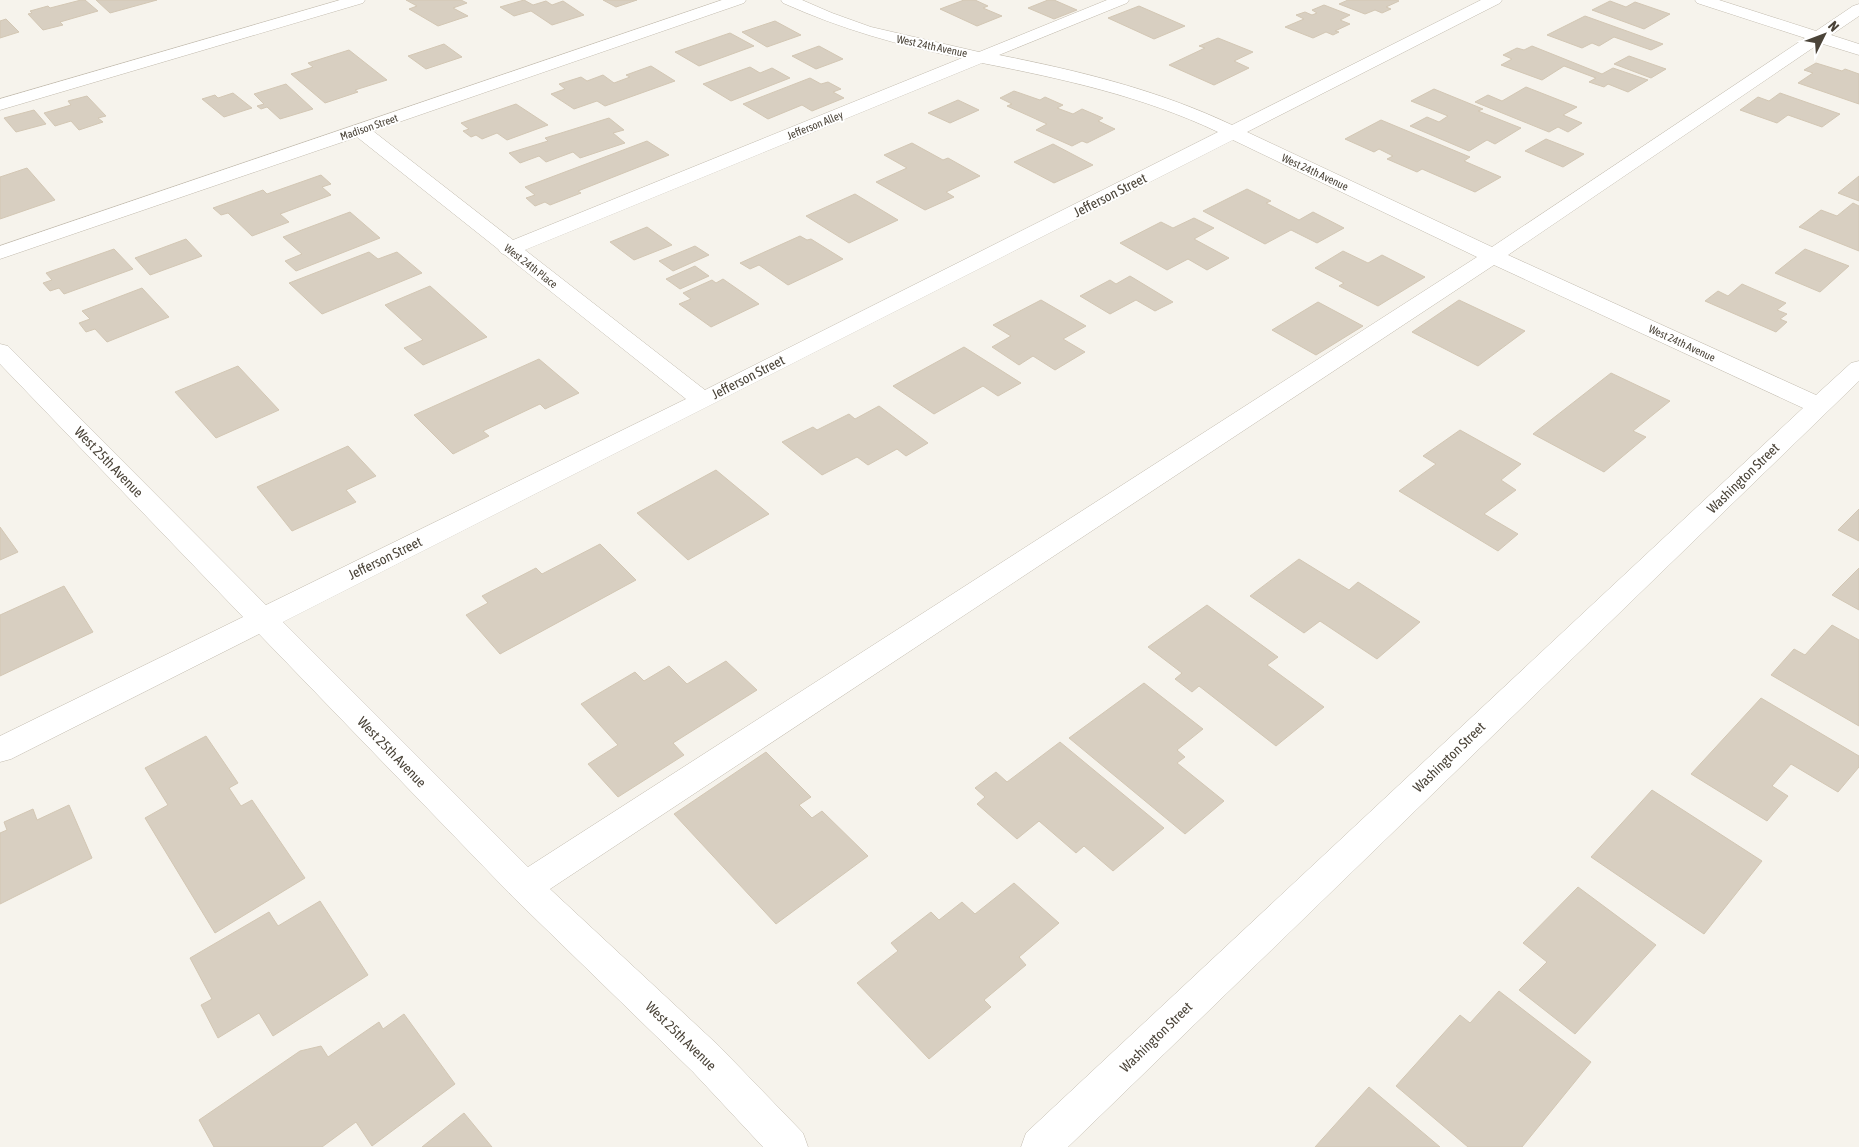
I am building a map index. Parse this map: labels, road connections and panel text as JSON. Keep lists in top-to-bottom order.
{
  "streets": {
    "street": [
      "West 24th Avenue",
      "Jefferson Alley",
      "Madison Street",
      "Jefferson Street",
      "West 24th Place",
      "West 25th Avenue",
      "Washington Street"
    ]
  },
  "crossings": [
    ["West 24th Avenue", "Jefferson Alley"],
    ["West 24th Avenue", "Jefferson Street"],
    ["West 24th Avenue", "Washington Street"],
    ["Jefferson Alley", "West 24th Place"],
    ["Madison Street", "West 24th Place"],
    ["Jefferson Street", "West 24th Place"],
    ["Jefferson Street", "West 25th Avenue"]
  ],
  "north": "top right"
}
